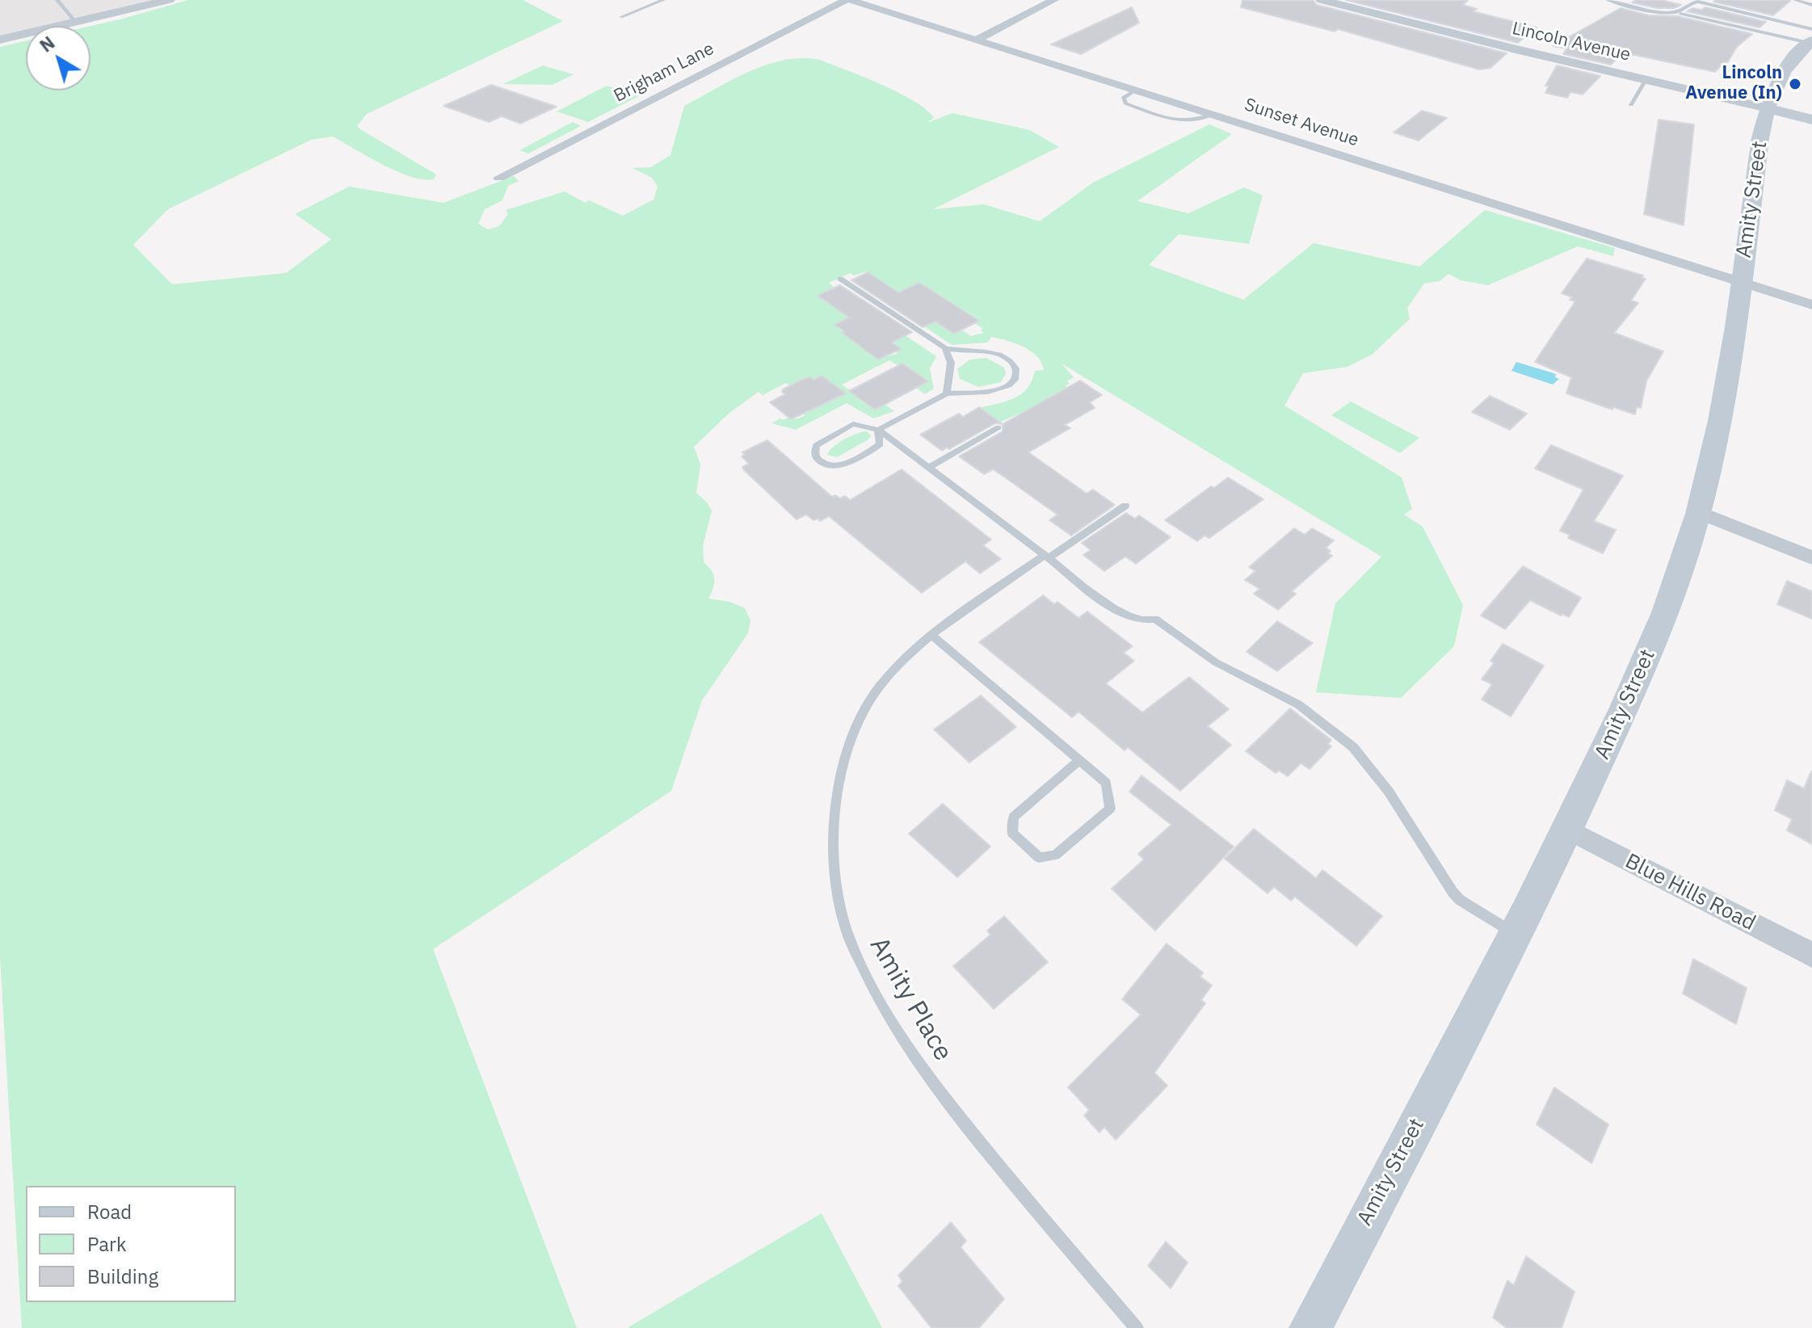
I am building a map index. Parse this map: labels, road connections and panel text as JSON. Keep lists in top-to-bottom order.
{
  "streets": {
    "main road": ["Lincoln Avenue", "Amity Street"],
    "street": ["Brigham Lane", "Sunset Avenue", "Blue Hills Road"],
    "lane": ["Amity Place"]
  },
  "crossings": [
    ["Lincoln Avenue", "Amity Street"],
    ["Brigham Lane", "Sunset Avenue"],
    ["Sunset Avenue", "Amity Street"],
    ["Amity Street", "Blue Hills Road"]
  ],
  "places": ["Lincoln Avenue (In)"],
  "legend": ["Road", "Park", "Building"],
  "north": "top left"
}
